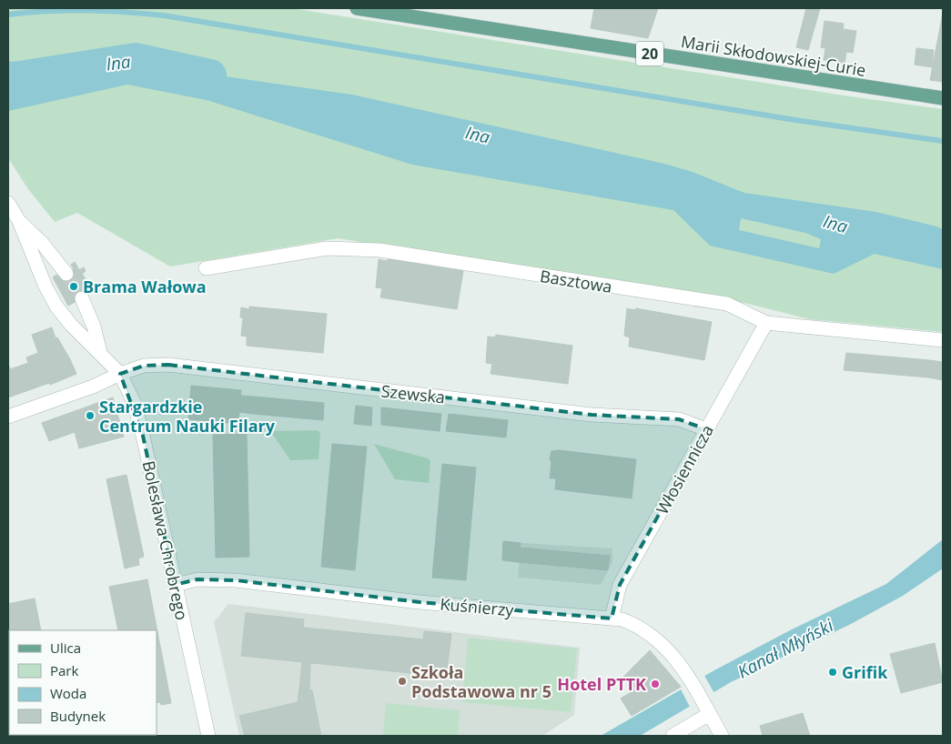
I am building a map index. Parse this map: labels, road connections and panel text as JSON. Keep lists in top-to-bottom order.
{
  "streets": {
    "main road": ["20", "Marii Skłodowskiej-Curie"],
    "street": [
      "Basztowa",
      "Szewska",
      "Włosiennicza",
      "Bolesława Chrobrego",
      "Kuśnierzy"
    ]
  },
  "crossings": [
    ["Basztowa", "Włosiennicza"],
    ["Szewska", "Włosiennicza"],
    ["Szewska", "Bolesława Chrobrego"],
    ["Włosiennicza", "Kuśnierzy"],
    ["Bolesława Chrobrego", "Kuśnierzy"]
  ],
  "water": ["Ina", "Kanał Młyński"],
  "places": [
    "Brama Wałowa",
    "Stargardzkie Centrum Nauki Filary",
    "Grifik",
    "Szkoła Podstawowa nr 5",
    "Hotel PTTK"
  ],
  "legend": [
    "Ulica",
    "Park",
    "Woda",
    "Budynek"
  ]
}
